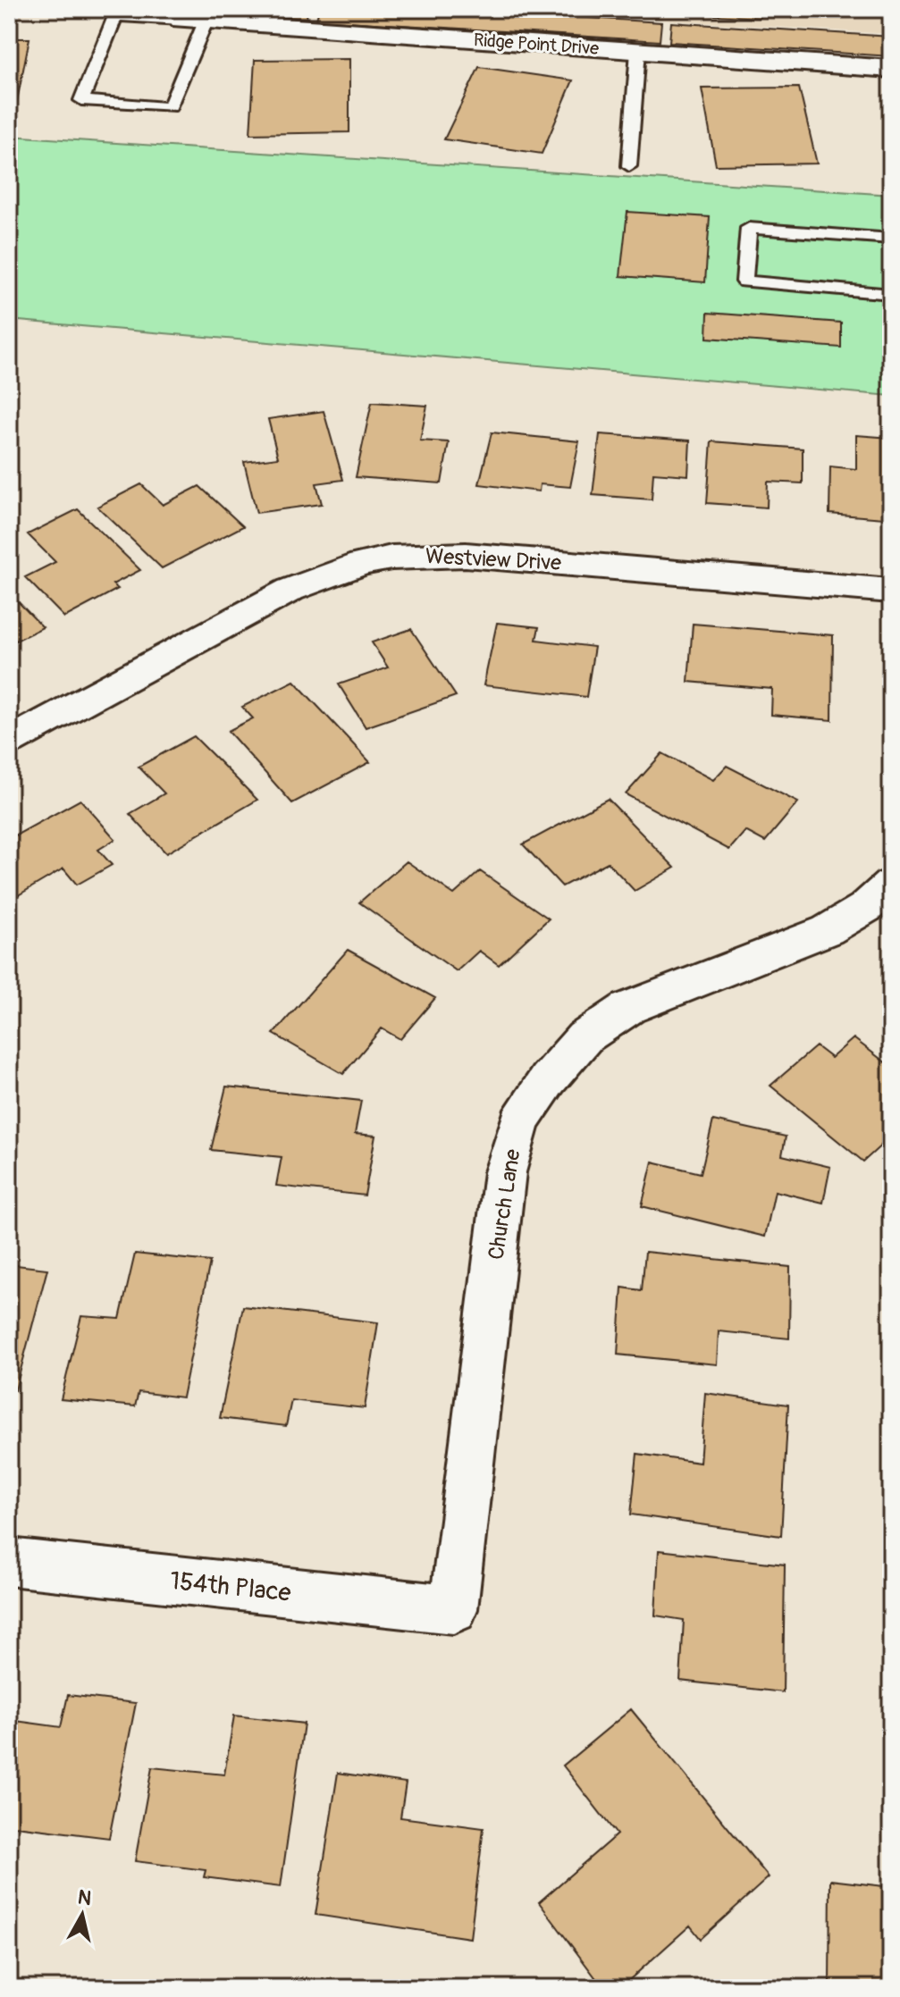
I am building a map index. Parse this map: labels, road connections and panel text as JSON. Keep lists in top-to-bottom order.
{
  "streets": {
    "street": [
      "Ridge Point Drive",
      "Westview Drive",
      "Church Lane",
      "154th Place"
    ]
  },
  "crossings": [
    ["Church Lane", "154th Place"]
  ],
  "north": "top"
}
